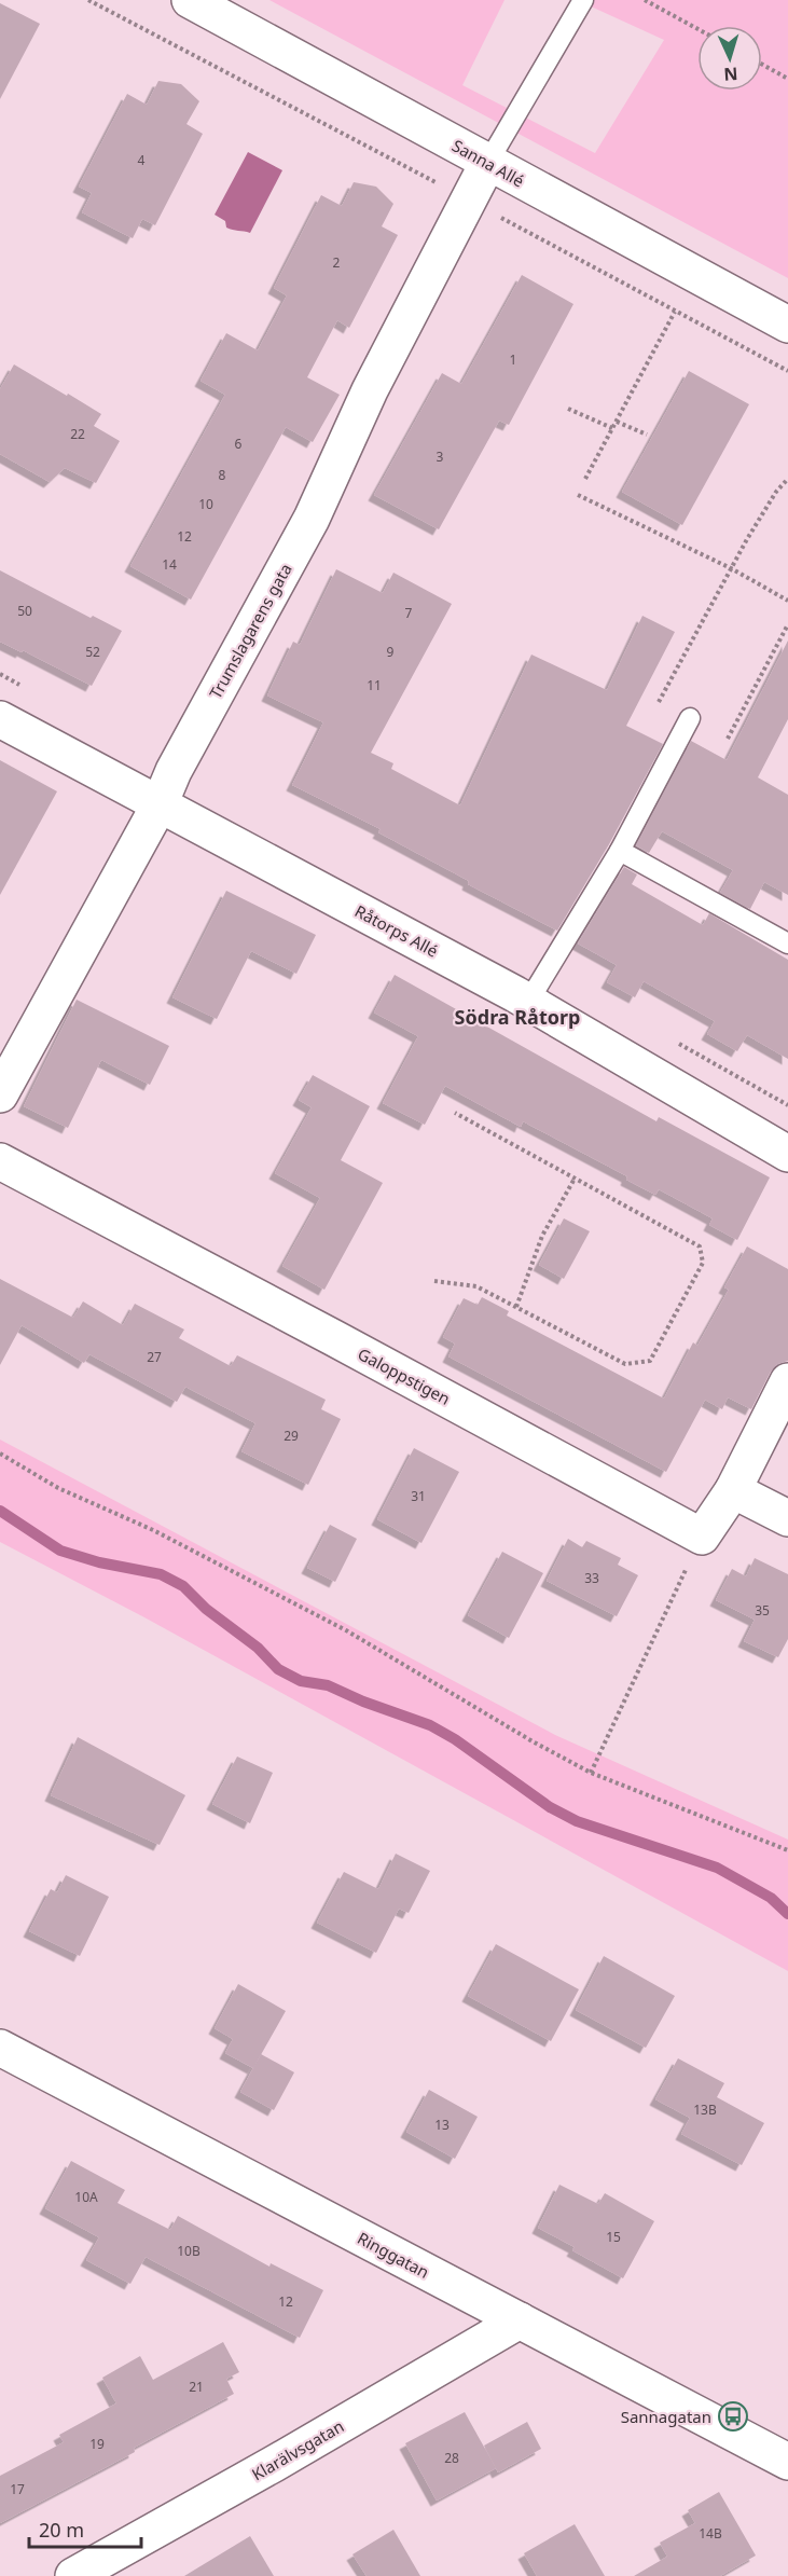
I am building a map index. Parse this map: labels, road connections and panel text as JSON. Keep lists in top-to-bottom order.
{
  "streets": {
    "street": [
      "Sanna Allé",
      "Trumslagarens gata",
      "Råtorps Allé",
      "Galoppstigen",
      "Ringgatan",
      "Klarälvsgatan"
    ]
  },
  "crossings": [
    ["Sanna Allé", "Trumslagarens gata"],
    ["Trumslagarens gata", "Råtorps Allé"],
    ["Ringgatan", "Klarälvsgatan"]
  ],
  "districts": ["Södra Råtorp"],
  "places": {
    "bus stop": ["Sannagatan"]
  },
  "house_numbers": [
    "4",
    "2",
    "1",
    "22",
    "6",
    "3",
    "8",
    "10",
    "12",
    "14",
    "50",
    "7",
    "52",
    "9",
    "11",
    "27",
    "29",
    "31",
    "33",
    "35",
    "13B",
    "13",
    "10A",
    "15",
    "10B",
    "12",
    "21",
    "19",
    "28",
    "17",
    "14B"
  ],
  "scale_bar": "20 m",
  "north": "bottom"
}
